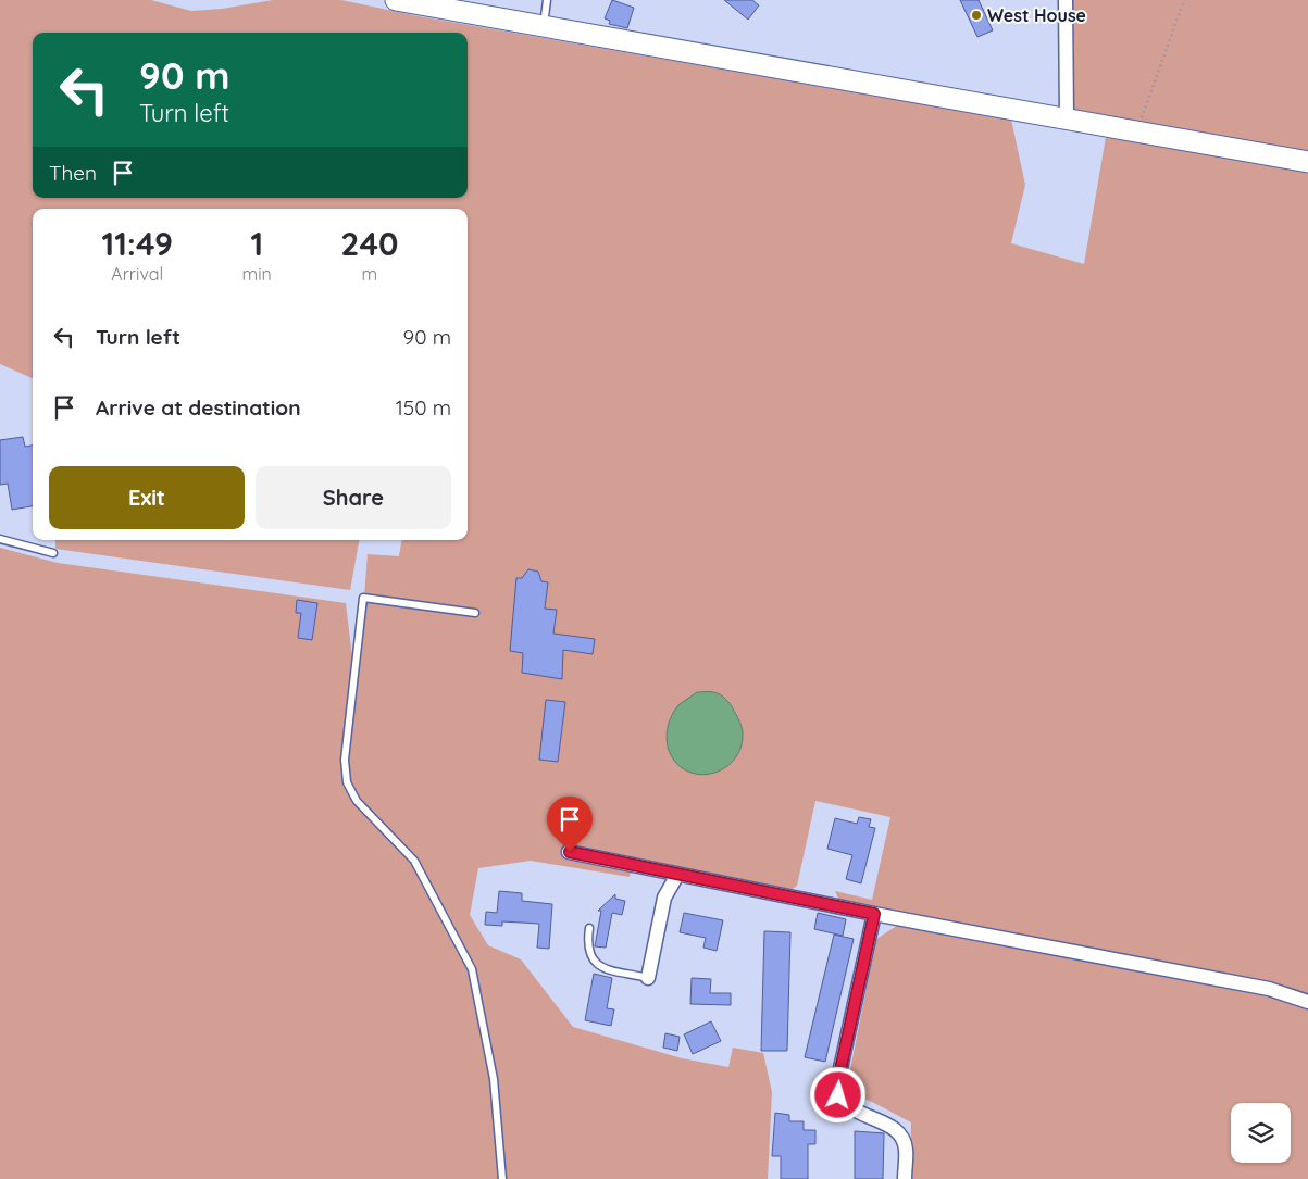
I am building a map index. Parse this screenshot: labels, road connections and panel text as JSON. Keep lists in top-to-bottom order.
{
  "places": ["West House"],
  "page": {
    "turn": ["90 m", "Turn left"],
    "then": "Then",
    "eta": [
      "11:49",
      "Arrival",
      "1",
      "min",
      "240",
      "m"
    ],
    "list": [
      {
        "name": "Turn left",
        "value": "90 m"
      },
      {
        "name": "Arrive at destination",
        "value": "150 m"
      }
    ],
    "buttons": ["Exit", "Share"]
  }
}
